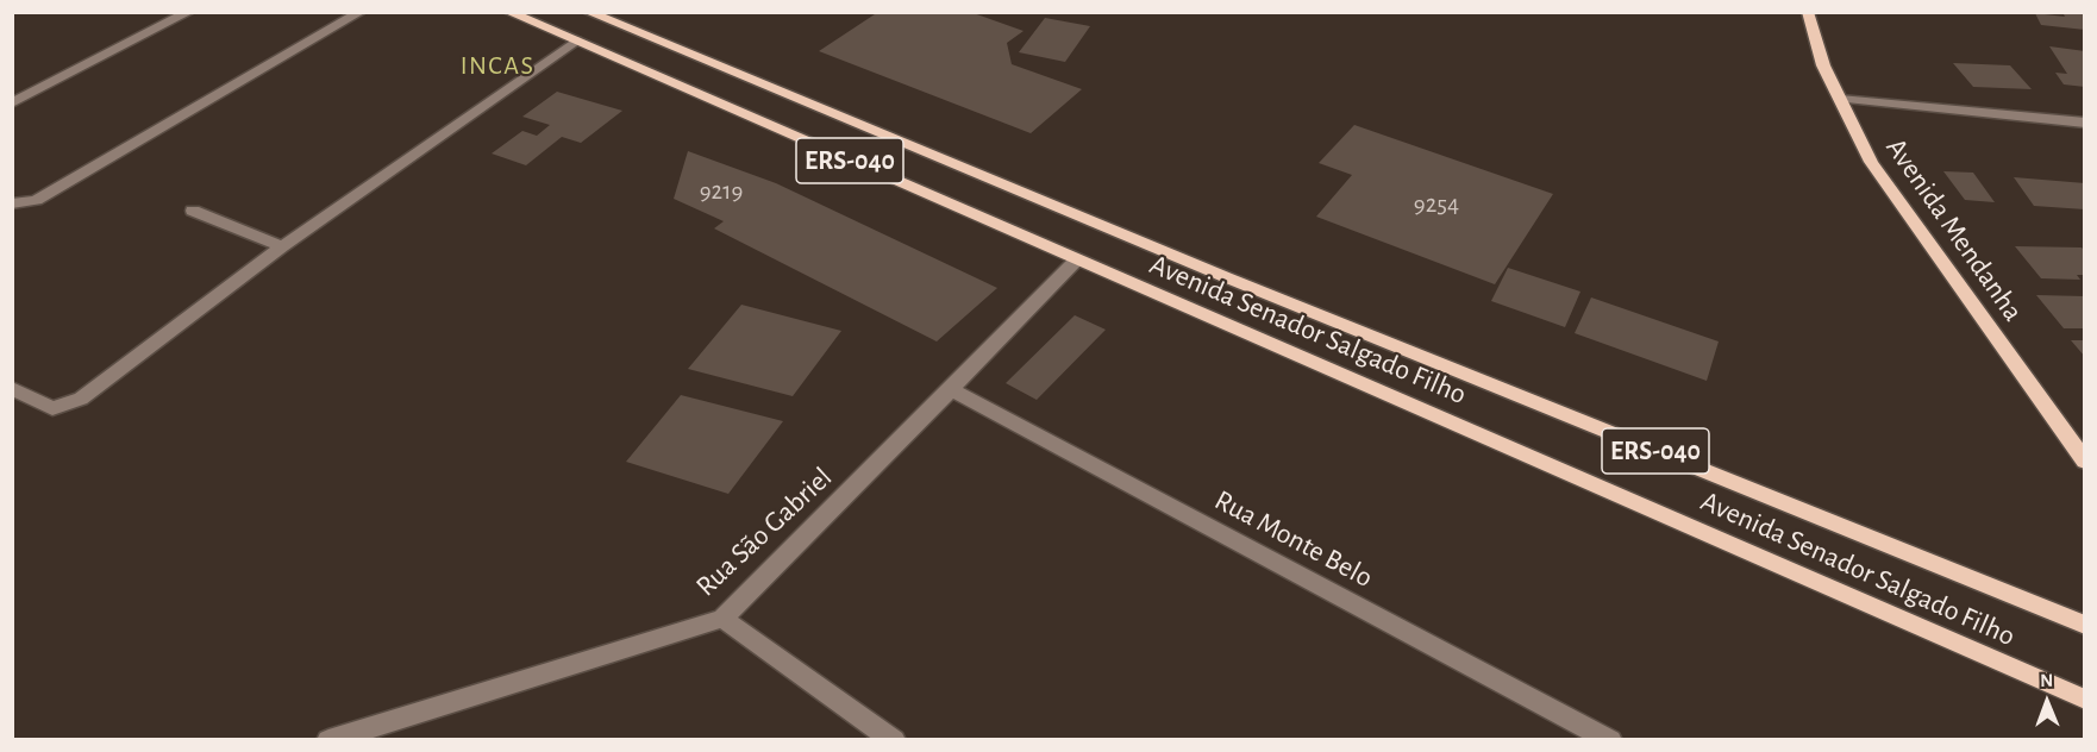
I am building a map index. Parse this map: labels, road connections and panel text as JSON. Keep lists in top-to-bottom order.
{
  "streets": {
    "main road": ["ERS-040", "Avenida Mendanha", "Avenida Senador Salgado Filho"],
    "street": ["Rua São Gabriel", "Rua Monte Belo"]
  },
  "crossings": [
    ["Avenida Senador Salgado Filho", "Rua São Gabriel"],
    ["Rua São Gabriel", "Rua Monte Belo"]
  ],
  "districts": ["INCAS"],
  "house_numbers": ["9219", "9254"],
  "north": "top"
}
